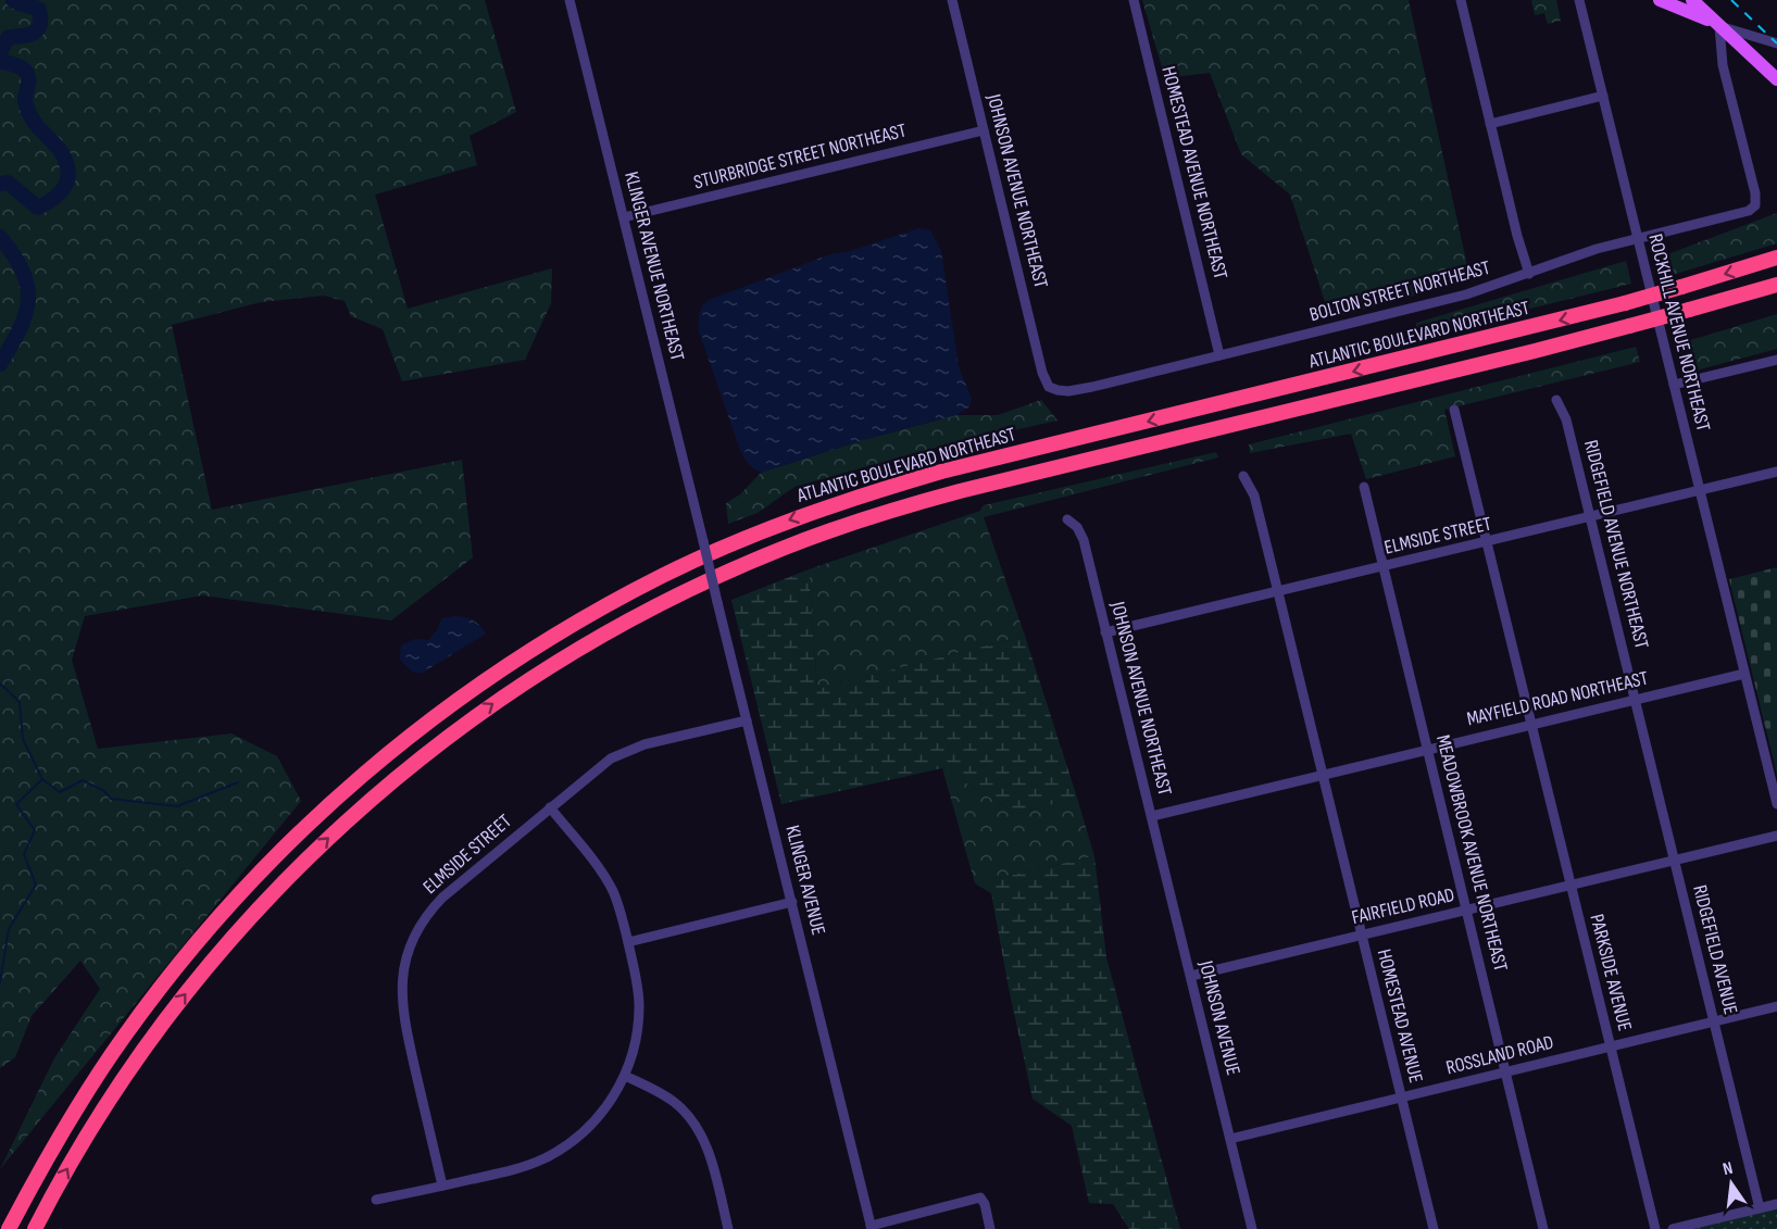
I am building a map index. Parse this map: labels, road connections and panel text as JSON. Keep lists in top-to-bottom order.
{
  "streets": {
    "highway": ["ATLANTIC BOULEVARD NORTHEAST"],
    "street": [
      "STURBRIDGE STREET NORTHEAST",
      "HOMESTEAD AVENUE NORTHEAST",
      "JOHNSON AVENUE NORTHEAST",
      "KLINGER AVENUE NORTHEAST",
      "BOLTON STREET NORTHEAST",
      "ROCKHILL AVENUE NORTHEAST",
      "ELMSIDE STREET",
      "RIDGEFIELD AVENUE NORTHEAST",
      "MAYFIELD ROAD NORTHEAST",
      "MEADOWBROOK AVENUE NORTHEAST",
      "KLINGER AVENUE",
      "FAIRFIELD ROAD",
      "RIDGEFIELD AVENUE",
      "PARKSIDE AVENUE",
      "HOMESTEAD AVENUE",
      "JOHNSON AVENUE",
      "ROSSLAND ROAD"
    ]
  },
  "crossings": [
    ["STURBRIDGE STREET NORTHEAST", "JOHNSON AVENUE NORTHEAST"],
    ["STURBRIDGE STREET NORTHEAST", "KLINGER AVENUE NORTHEAST"],
    ["HOMESTEAD AVENUE NORTHEAST", "BOLTON STREET NORTHEAST"],
    ["JOHNSON AVENUE NORTHEAST", "BOLTON STREET NORTHEAST"],
    ["JOHNSON AVENUE NORTHEAST", "ELMSIDE STREET"],
    ["JOHNSON AVENUE NORTHEAST", "MAYFIELD ROAD NORTHEAST"],
    ["JOHNSON AVENUE NORTHEAST", "JOHNSON AVENUE"],
    ["KLINGER AVENUE NORTHEAST", "KLINGER AVENUE"],
    ["BOLTON STREET NORTHEAST", "ROCKHILL AVENUE NORTHEAST"],
    ["ROCKHILL AVENUE NORTHEAST", "ELMSIDE STREET"],
    ["ROCKHILL AVENUE NORTHEAST", "MAYFIELD ROAD NORTHEAST"],
    ["ELMSIDE STREET", "RIDGEFIELD AVENUE NORTHEAST"],
    ["ELMSIDE STREET", "MEADOWBROOK AVENUE NORTHEAST"],
    ["ELMSIDE STREET", "KLINGER AVENUE"],
    ["ELMSIDE STREET", "PARKSIDE AVENUE"],
    ["RIDGEFIELD AVENUE NORTHEAST", "MAYFIELD ROAD NORTHEAST"],
    ["RIDGEFIELD AVENUE NORTHEAST", "RIDGEFIELD AVENUE"],
    ["MAYFIELD ROAD NORTHEAST", "MEADOWBROOK AVENUE NORTHEAST"],
    ["MAYFIELD ROAD NORTHEAST", "RIDGEFIELD AVENUE"],
    ["MAYFIELD ROAD NORTHEAST", "PARKSIDE AVENUE"],
    ["MAYFIELD ROAD NORTHEAST", "HOMESTEAD AVENUE"],
    ["MAYFIELD ROAD NORTHEAST", "JOHNSON AVENUE"],
    ["MEADOWBROOK AVENUE NORTHEAST", "FAIRFIELD ROAD"],
    ["MEADOWBROOK AVENUE NORTHEAST", "ROSSLAND ROAD"],
    ["FAIRFIELD ROAD", "RIDGEFIELD AVENUE"],
    ["FAIRFIELD ROAD", "PARKSIDE AVENUE"],
    ["FAIRFIELD ROAD", "HOMESTEAD AVENUE"],
    ["FAIRFIELD ROAD", "JOHNSON AVENUE"],
    ["RIDGEFIELD AVENUE", "ROSSLAND ROAD"],
    ["PARKSIDE AVENUE", "ROSSLAND ROAD"],
    ["HOMESTEAD AVENUE", "ROSSLAND ROAD"],
    ["JOHNSON AVENUE", "ROSSLAND ROAD"]
  ],
  "north": "top"
}
